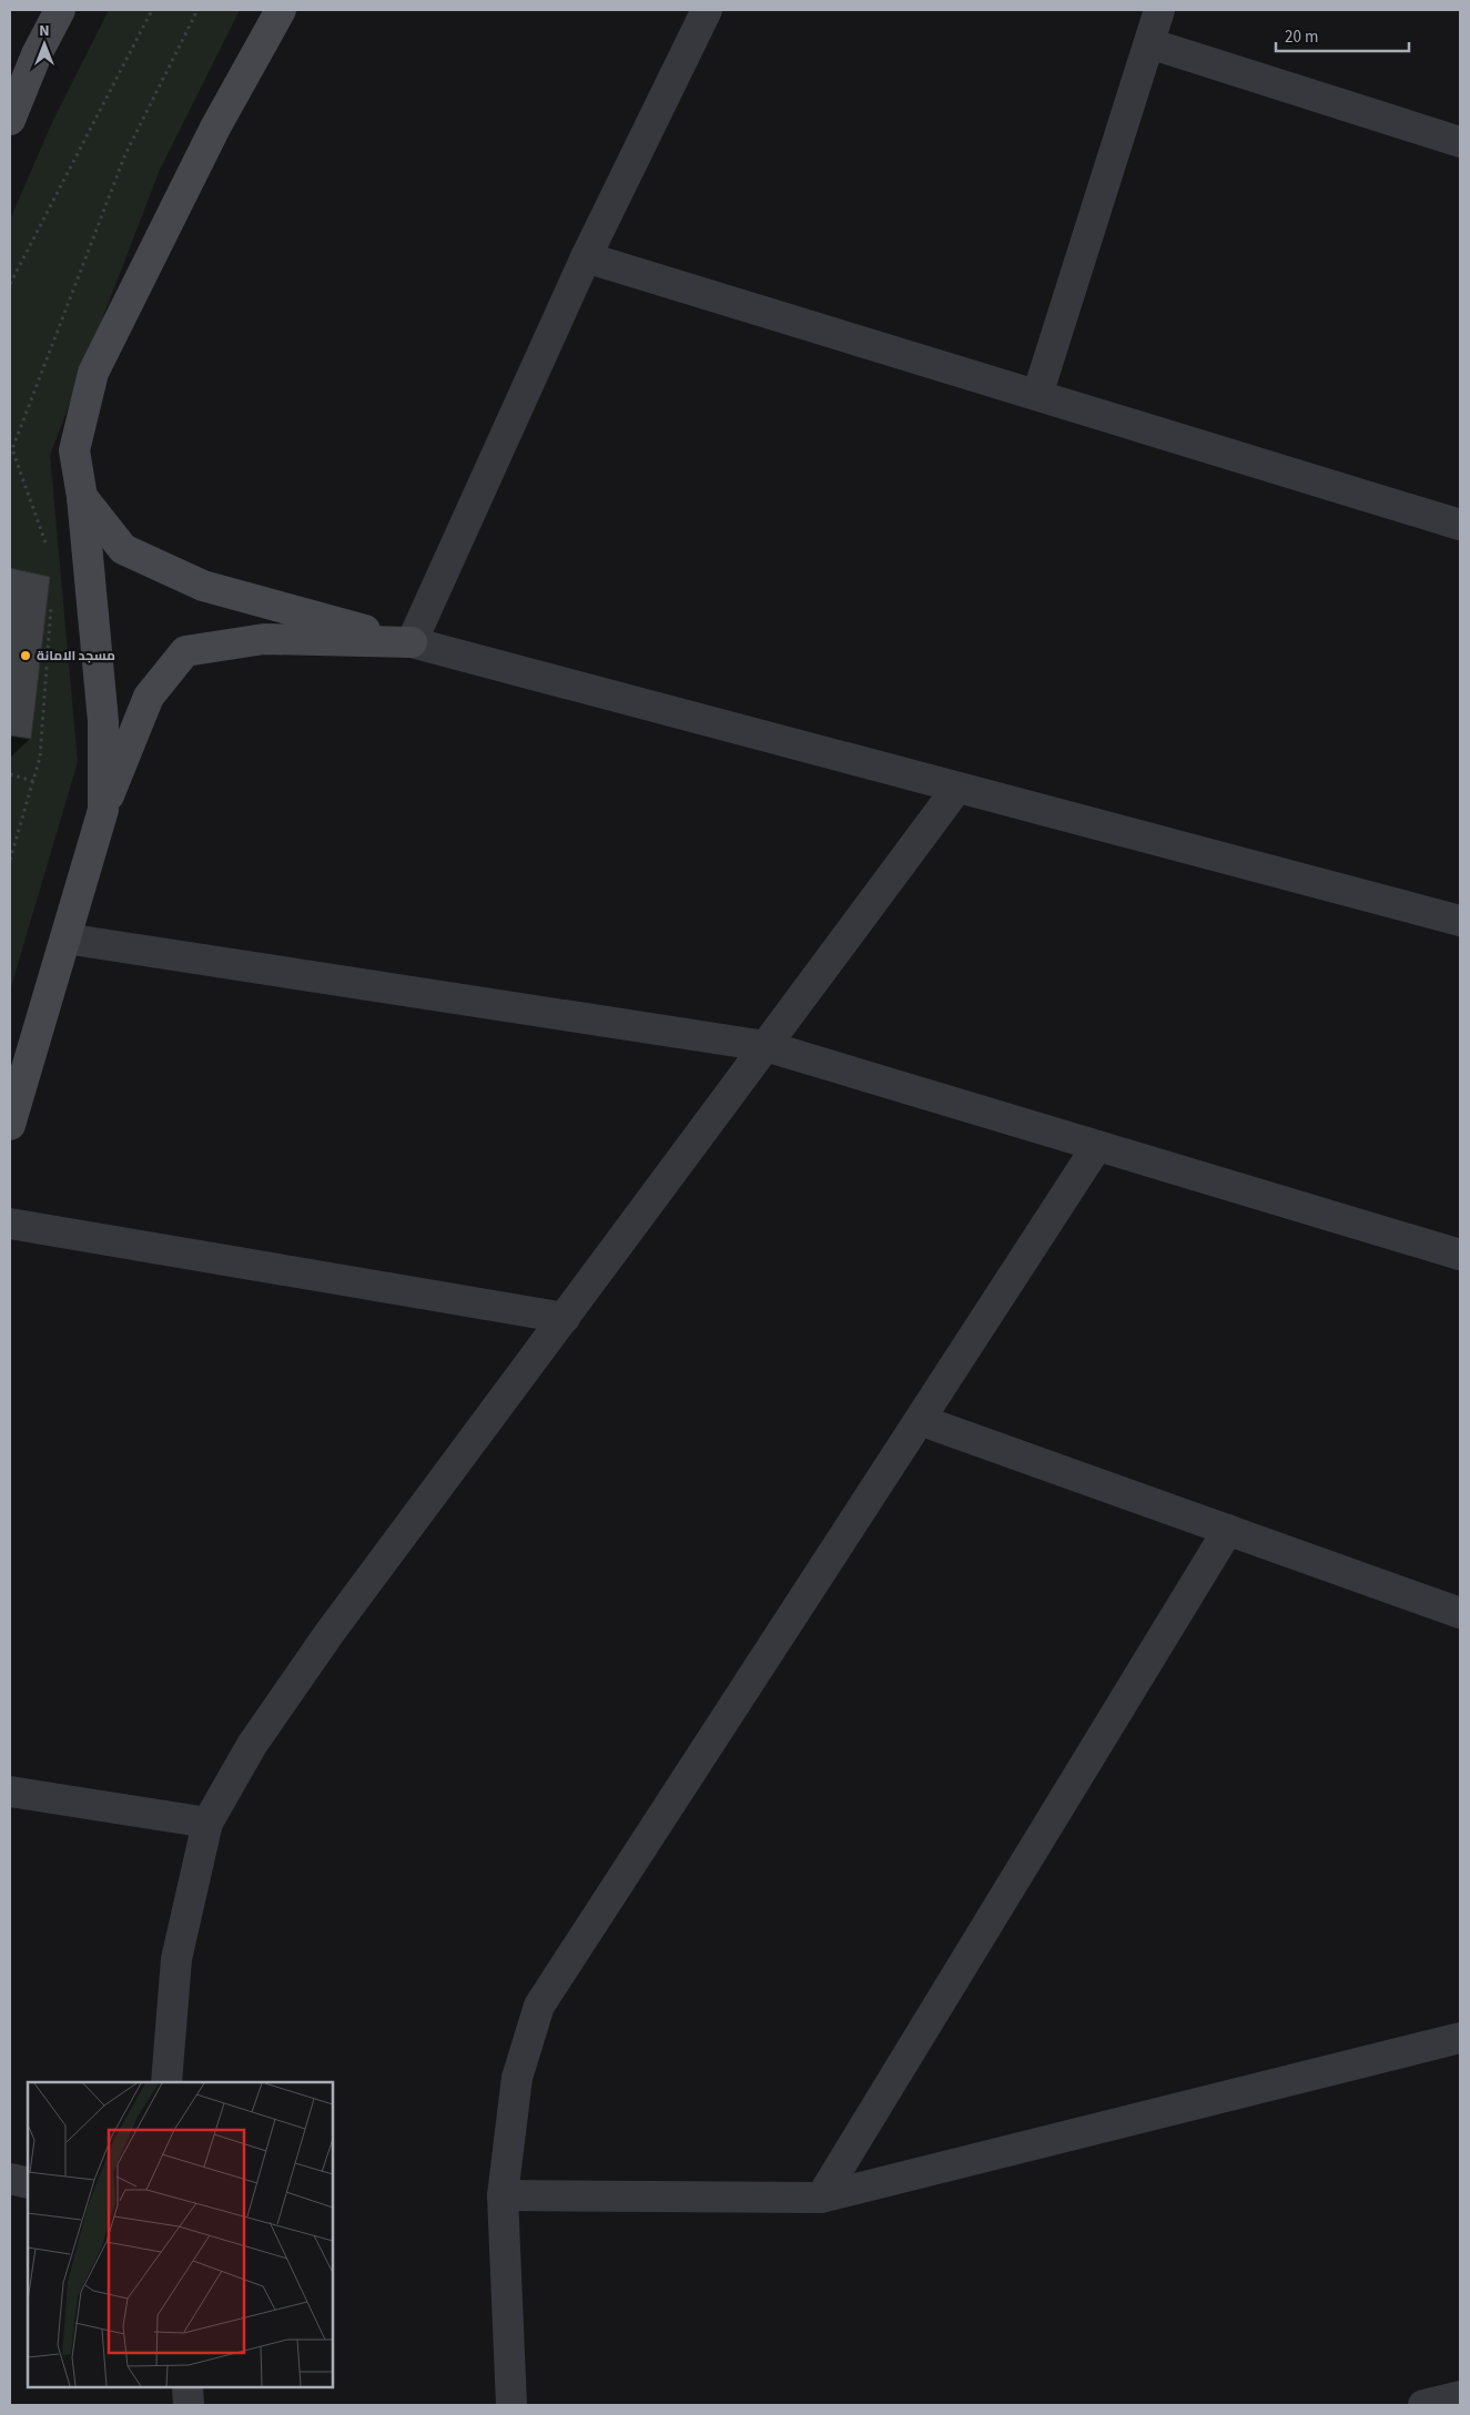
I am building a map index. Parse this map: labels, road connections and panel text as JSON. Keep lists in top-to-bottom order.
{
  "places": ["مسجد الامانة"],
  "scale_bar": "20 m",
  "north": "top"
}
